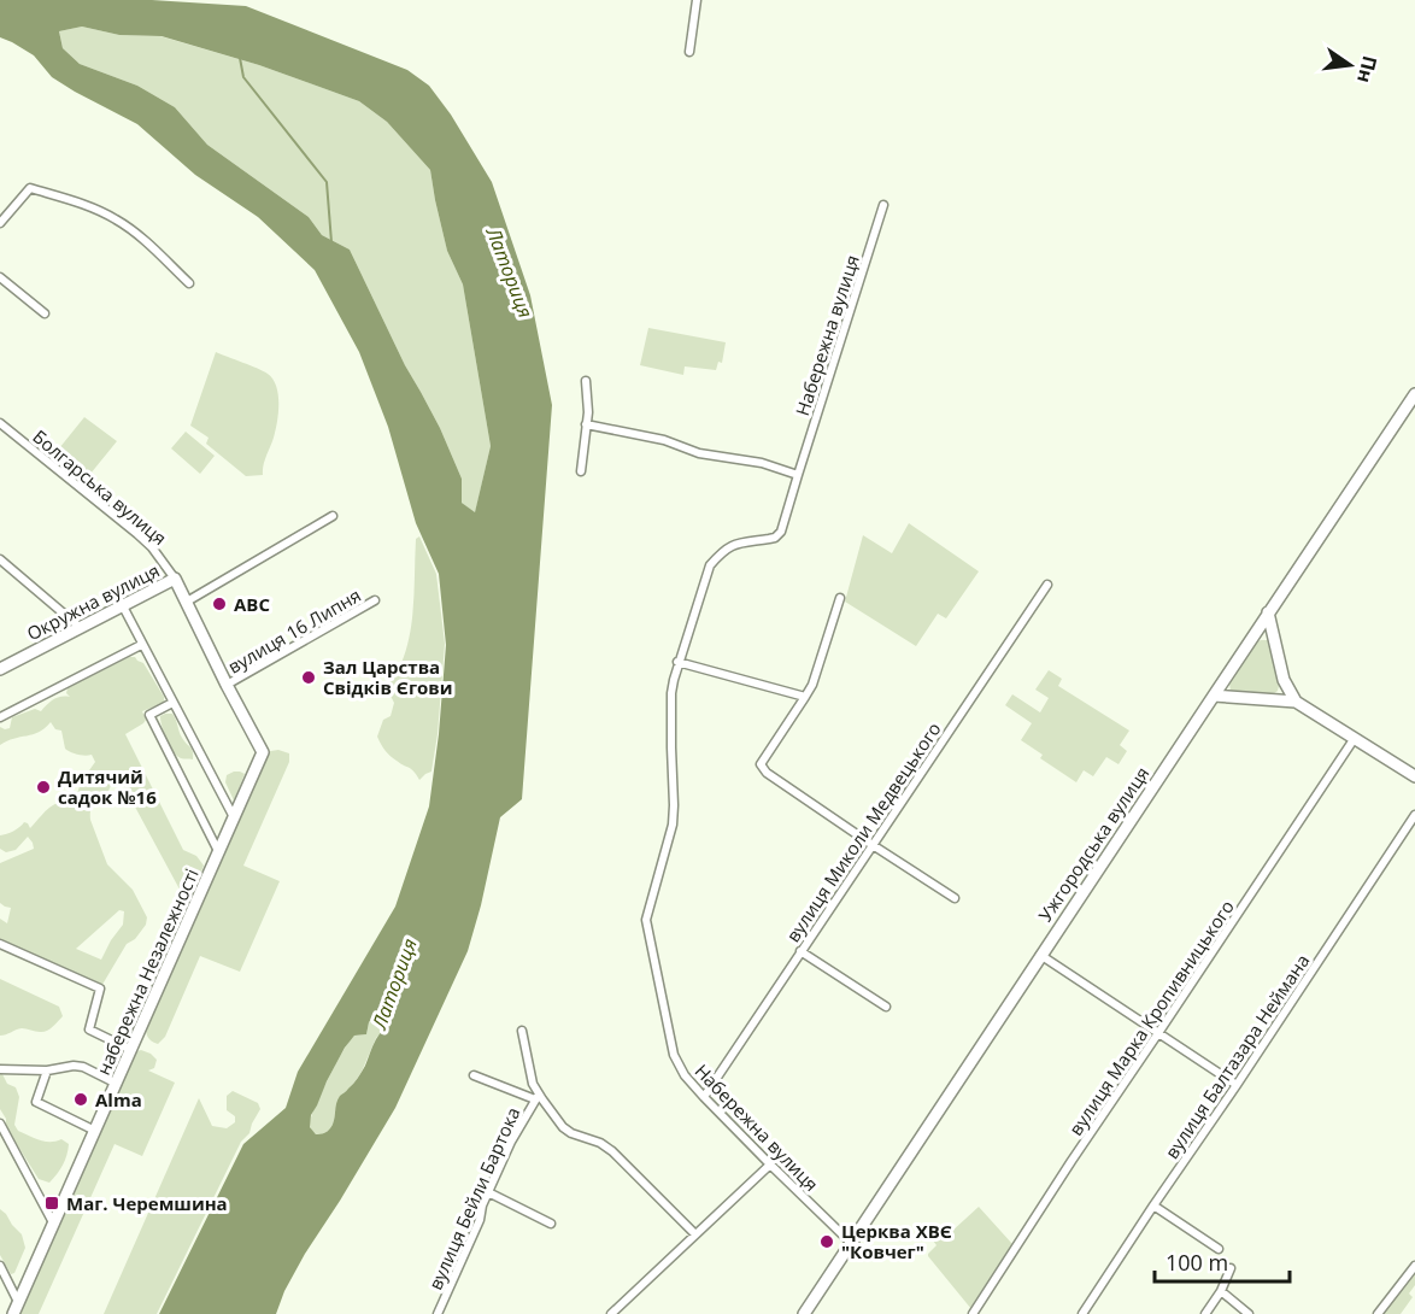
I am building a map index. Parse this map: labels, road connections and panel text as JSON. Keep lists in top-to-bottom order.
{
  "streets": {
    "street": [
      "Набережна вулиця",
      "Болгарська вулиця",
      "Окружна вулиця",
      "вулиця 16 Липня",
      "вулиця Миколи Медвецького",
      "Ужгородська вулиця",
      "набережна Незалежності",
      "вулиця Марка Кропивницького",
      "вулиця Балтазара Неймана",
      "вулиця Бейли Бартока"
    ]
  },
  "crossings": [
    ["Набережна вулиця", "вулиця Миколи Медвецького"],
    ["Набережна вулиця", "Ужгородська вулиця"],
    ["Болгарська вулиця", "Окружна вулиця"],
    ["Окружна вулиця", "вулиця 16 Липня"],
    ["Окружна вулиця", "набережна Незалежності"],
    ["вулиця 16 Липня", "набережна Незалежності"]
  ],
  "water": ["Латориця"],
  "places": {
    "other": [
      "ABC",
      "Зал Царства Свідків Єгови",
      "Дитячий садок №16",
      "Alma",
      "Церква ХВЄ \"Ковчег\""
    ],
    "transit": ["Маг. Черемшина"]
  },
  "scale_bar": "100 m",
  "north": "right"
}
